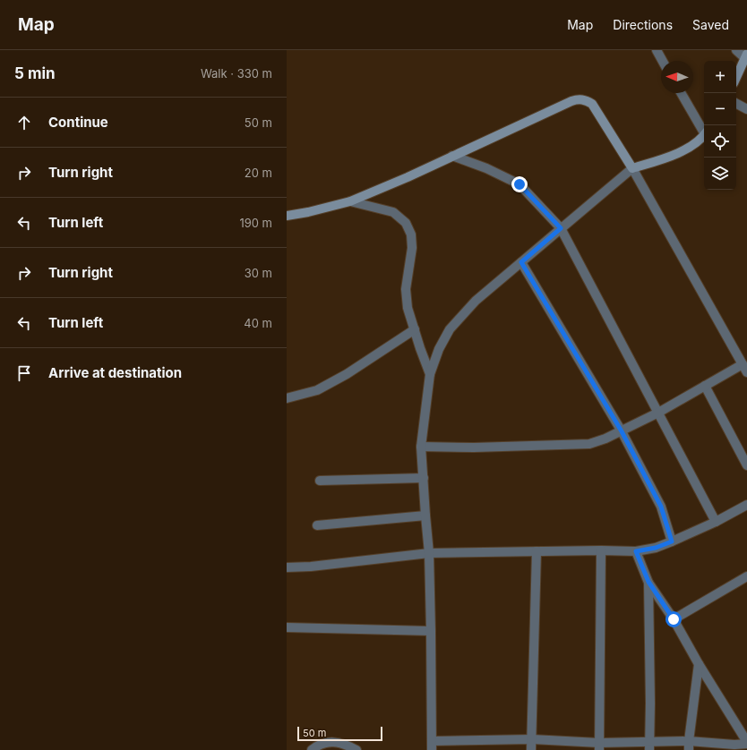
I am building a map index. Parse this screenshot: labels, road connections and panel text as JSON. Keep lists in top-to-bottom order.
{
  "scale_bar": "50 m",
  "north": "left",
  "page": {
    "header": "Map",
    "nav": ["Map", "Directions", "Saved"],
    "heading": ["5 min", "Walk · 330 m"],
    "map_buttons": ["+", "−"],
    "list": [
      ["Continue", "50 m"],
      ["Turn right", "20 m"],
      ["Turn left", "190 m"],
      ["Turn right", "30 m"],
      ["Turn left", "40 m"],
      "Arrive at destination"
    ],
    "scale": "50 m"
  }
}
